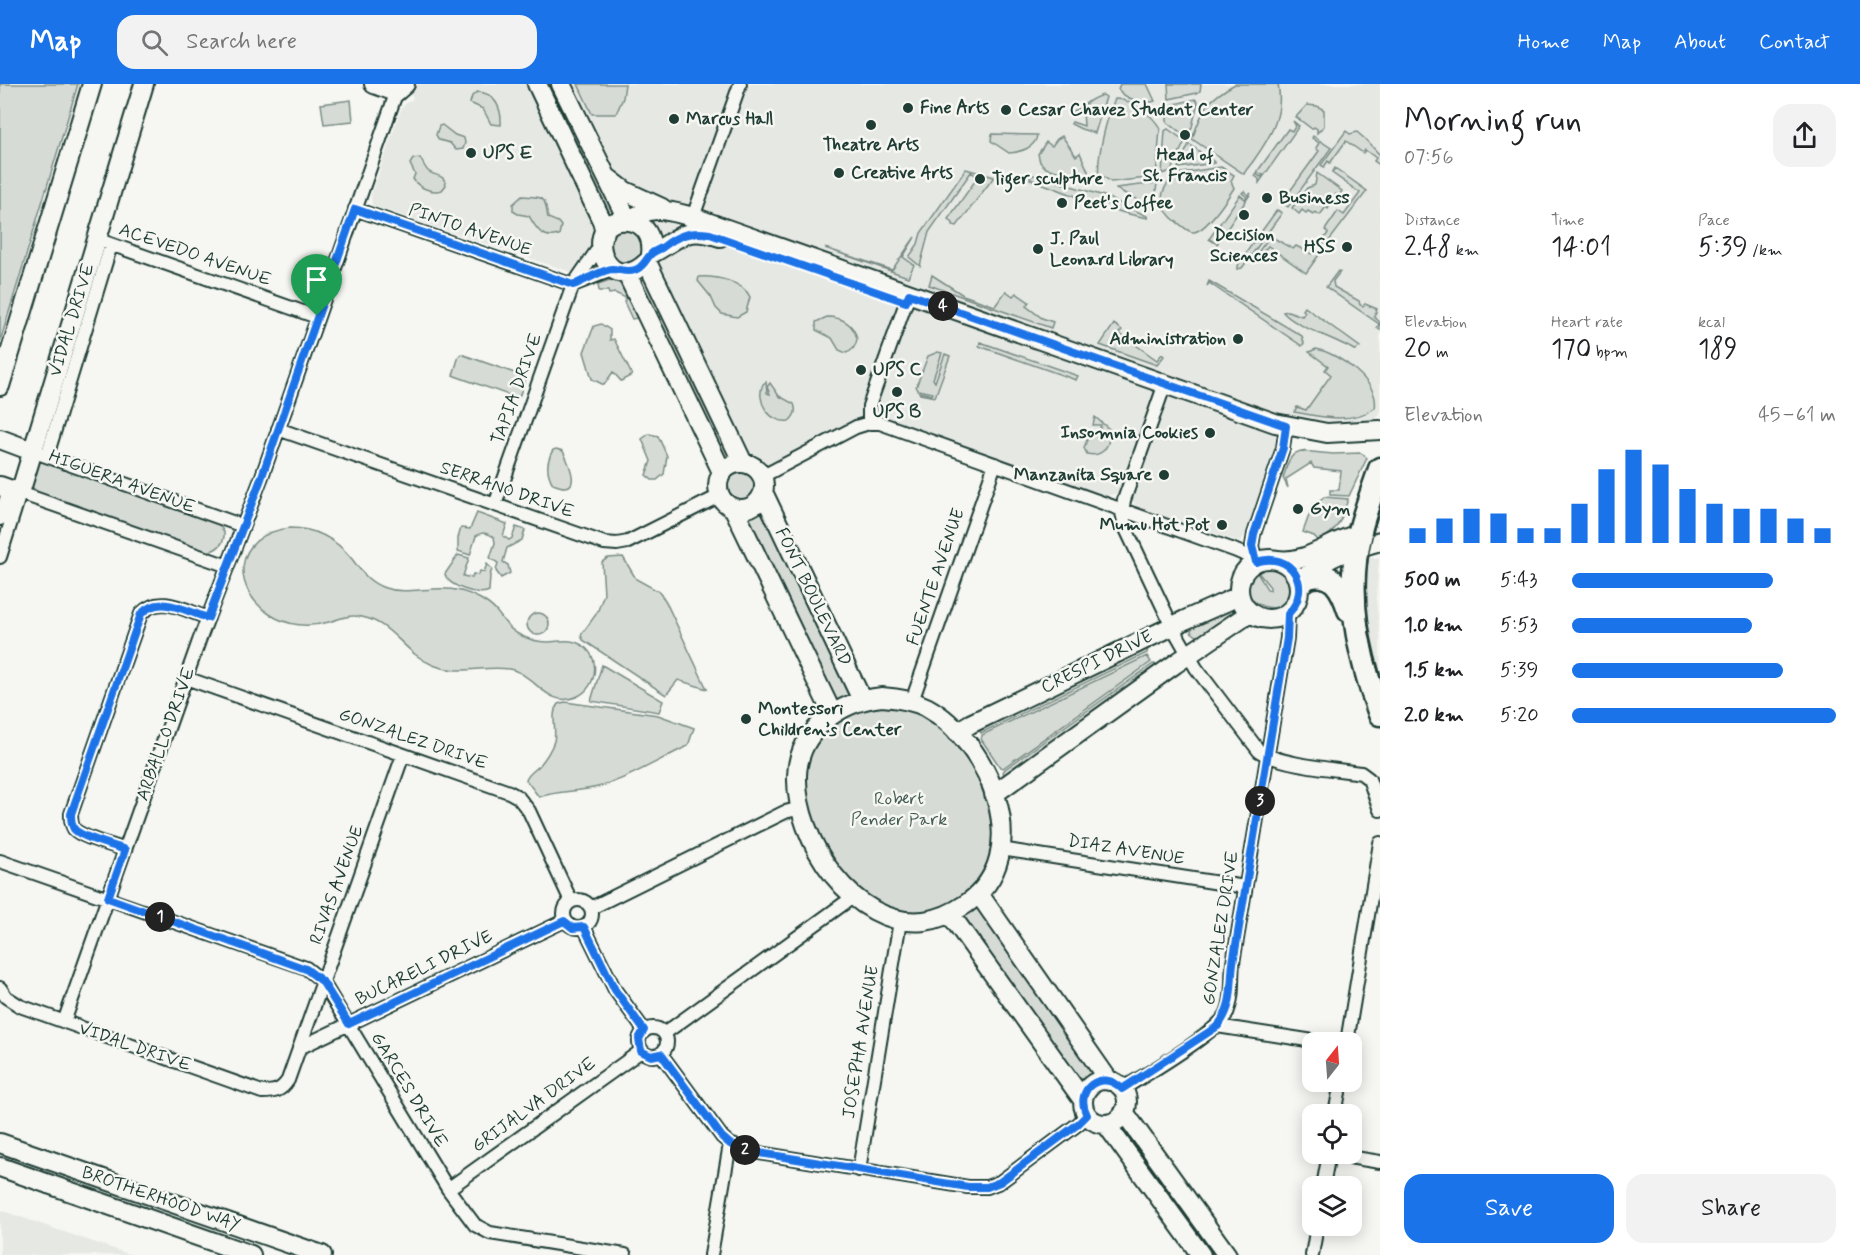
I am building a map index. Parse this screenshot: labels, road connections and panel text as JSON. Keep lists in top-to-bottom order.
{
  "streets": {
    "street": [
      "PINTO AVENUE",
      "ACEVEDO AVENUE",
      "VIDAL DRIVE",
      "TAPIA DRIVE",
      "HIGUERA AVENUE",
      "SERRANO DRIVE",
      "FUENTE AVENUE",
      "FONT BOULEVARD",
      "CRESPI DRIVE",
      "ARBALLO DRIVE",
      "GONZALEZ DRIVE",
      "DIAZ AVENUE",
      "RIVAS AVENUE",
      "BUCARELI DRIVE",
      "JOSEPHA AVENUE",
      "GARCES DRIVE",
      "GRIJALVA DRIVE",
      "BROTHERHOOD WAY"
    ]
  },
  "crossings": [
    ["PINTO AVENUE", "TAPIA DRIVE"],
    ["PINTO AVENUE", "ARBALLO DRIVE"],
    ["ACEVEDO AVENUE", "VIDAL DRIVE"],
    ["ACEVEDO AVENUE", "ARBALLO DRIVE"],
    ["VIDAL DRIVE", "HIGUERA AVENUE"],
    ["VIDAL DRIVE", "ARBALLO DRIVE"],
    ["VIDAL DRIVE", "RIVAS AVENUE"],
    ["TAPIA DRIVE", "SERRANO DRIVE"],
    ["HIGUERA AVENUE", "ARBALLO DRIVE"],
    ["SERRANO DRIVE", "FONT BOULEVARD"],
    ["SERRANO DRIVE", "ARBALLO DRIVE"],
    ["FUENTE AVENUE", "FONT BOULEVARD"],
    ["FUENTE AVENUE", "CRESPI DRIVE"],
    ["FUENTE AVENUE", "DIAZ AVENUE"],
    ["FUENTE AVENUE", "JOSEPHA AVENUE"],
    ["FONT BOULEVARD", "CRESPI DRIVE"],
    ["FONT BOULEVARD", "DIAZ AVENUE"],
    ["FONT BOULEVARD", "JOSEPHA AVENUE"],
    ["CRESPI DRIVE", "GONZALEZ DRIVE"],
    ["CRESPI DRIVE", "DIAZ AVENUE"],
    ["CRESPI DRIVE", "JOSEPHA AVENUE"],
    ["ARBALLO DRIVE", "GONZALEZ DRIVE"],
    ["ARBALLO DRIVE", "GARCES DRIVE"],
    ["GONZALEZ DRIVE", "DIAZ AVENUE"],
    ["GONZALEZ DRIVE", "RIVAS AVENUE"],
    ["GONZALEZ DRIVE", "BUCARELI DRIVE"],
    ["DIAZ AVENUE", "JOSEPHA AVENUE"],
    ["RIVAS AVENUE", "BUCARELI DRIVE"],
    ["RIVAS AVENUE", "GARCES DRIVE"],
    ["BUCARELI DRIVE", "GARCES DRIVE"],
    ["GARCES DRIVE", "GRIJALVA DRIVE"]
  ],
  "parks": ["Robert Pender Park"],
  "places": [
    "Fine Arts",
    "Cesar Chavez Student Center",
    "Marcus Hall",
    "Theatre Arts",
    "Head of St. Francis",
    "UPS E",
    "Creative Arts",
    "Tiger sculpture",
    "Business",
    "Peet's Coffee",
    "Decision Sciences",
    "HSS",
    "J. Paul Leonard Library",
    "Administration",
    "UPS C",
    "UPS B",
    "Insomnia Cookies",
    "Manzanita Square",
    "Gym",
    "Mumu Hot Pot",
    "Montessori Children’s Center"
  ],
  "north": "top",
  "page": {
    "header": "Map",
    "search": "Search here",
    "nav": [
      "Home",
      "Map",
      "About",
      "Contact"
    ],
    "heading": ["Morning run", "07:56"],
    "stats": [
      ["Distance", "2.48 km"],
      ["Time", "14:01"],
      ["Pace", "5:39 /km"],
      ["Elevation", "20 m"],
      ["Heart rate", "170 bpm"],
      ["kcal", "189"]
    ],
    "pins": [
      "4",
      "3",
      "1",
      "2"
    ],
    "chart": ["Elevation", "45–61 m"],
    "list": [
      {
        "name": "500 m",
        "note": "5:43"
      },
      {
        "name": "1.0 km",
        "note": "5:53"
      },
      {
        "name": "1.5 km",
        "note": "5:39"
      },
      {
        "name": "2.0 km",
        "note": "5:20"
      }
    ],
    "buttons": ["Save", "Share"]
  }
}
